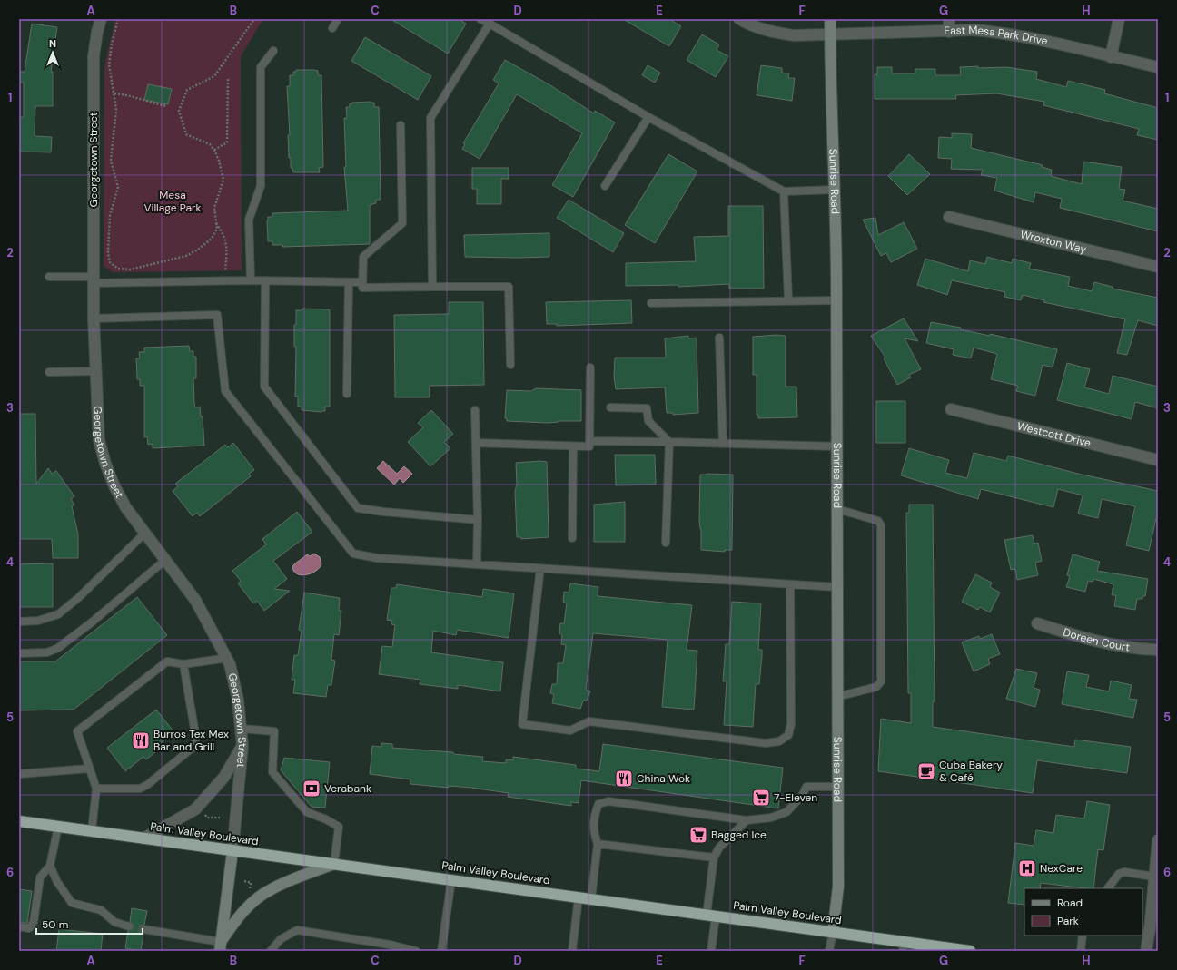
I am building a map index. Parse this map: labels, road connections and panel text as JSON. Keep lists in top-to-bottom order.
{
  "streets": {
    "highway": ["Palm Valley Boulevard"],
    "main road": ["Sunrise Road"],
    "street": [
      "East Mesa Park Drive",
      "Georgetown Street",
      "Wroxton Way",
      "Westcott Drive",
      "Doreen Court"
    ]
  },
  "crossings": [
    ["East Mesa Park Drive", "Sunrise Road"],
    ["Georgetown Street", "Palm Valley Boulevard"],
    ["Sunrise Road", "Palm Valley Boulevard"]
  ],
  "parks": ["Mesa Village Park"],
  "places": {
    "restaurant": ["Burros Tex Mex Bar and Grill", "China Wok"],
    "cafe": ["Cuba Bakery & Café"],
    "bank": ["Verabank"],
    "supermarket": ["7-Eleven", "Bagged Ice"],
    "hospital": ["NexCare"]
  },
  "legend": ["Road", "Park"],
  "scale_bar": "50 m",
  "north": "top",
  "grid": {
    "columns": [
      "A",
      "B",
      "C",
      "D",
      "E",
      "F",
      "G",
      "H"
    ],
    "rows": [
      "1",
      "2",
      "3",
      "4",
      "5",
      "6"
    ]
  }
}
